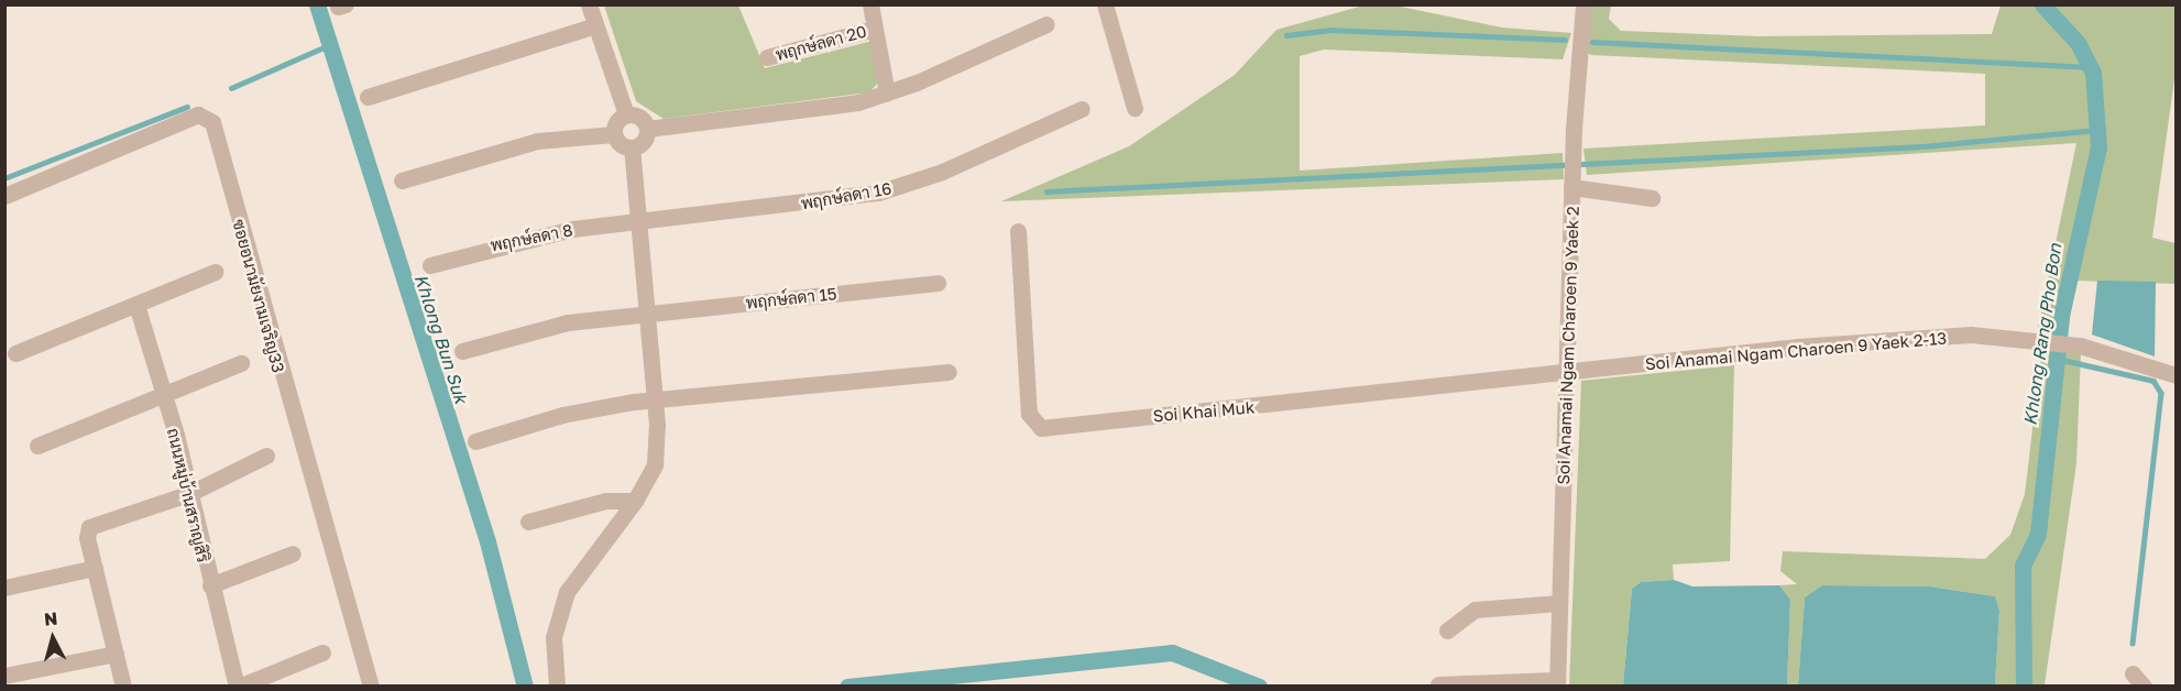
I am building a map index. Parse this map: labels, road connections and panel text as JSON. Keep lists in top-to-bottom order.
{
  "streets": {
    "street": [
      "พฤกษ์ลดา 20",
      "พฤกษ์ลดา 16",
      "พฤกษ์ลดา 8",
      "ซอยอนามัยงามเจริญ33",
      "พฤกษ์ลดา 15",
      "Soi Anamai Ngam Charoen 9 Yaek 2",
      "Soi Anamai Ngam Charoen 9 Yaek 2-13",
      "Soi Khai Muk",
      "ถนนหมู่บ้านสราญสิริ"
    ]
  },
  "crossings": [
    ["พฤกษ์ลดา 16", "พฤกษ์ลดา 8"],
    ["Soi Anamai Ngam Charoen 9 Yaek 2", "Soi Anamai Ngam Charoen 9 Yaek 2-13"],
    ["Soi Anamai Ngam Charoen 9 Yaek 2", "Soi Khai Muk"],
    ["Soi Anamai Ngam Charoen 9 Yaek 2-13", "Soi Khai Muk"]
  ],
  "water": ["Khlong Rang Pho Bon", "Khlong Bun Suk"],
  "north": "top"
}
